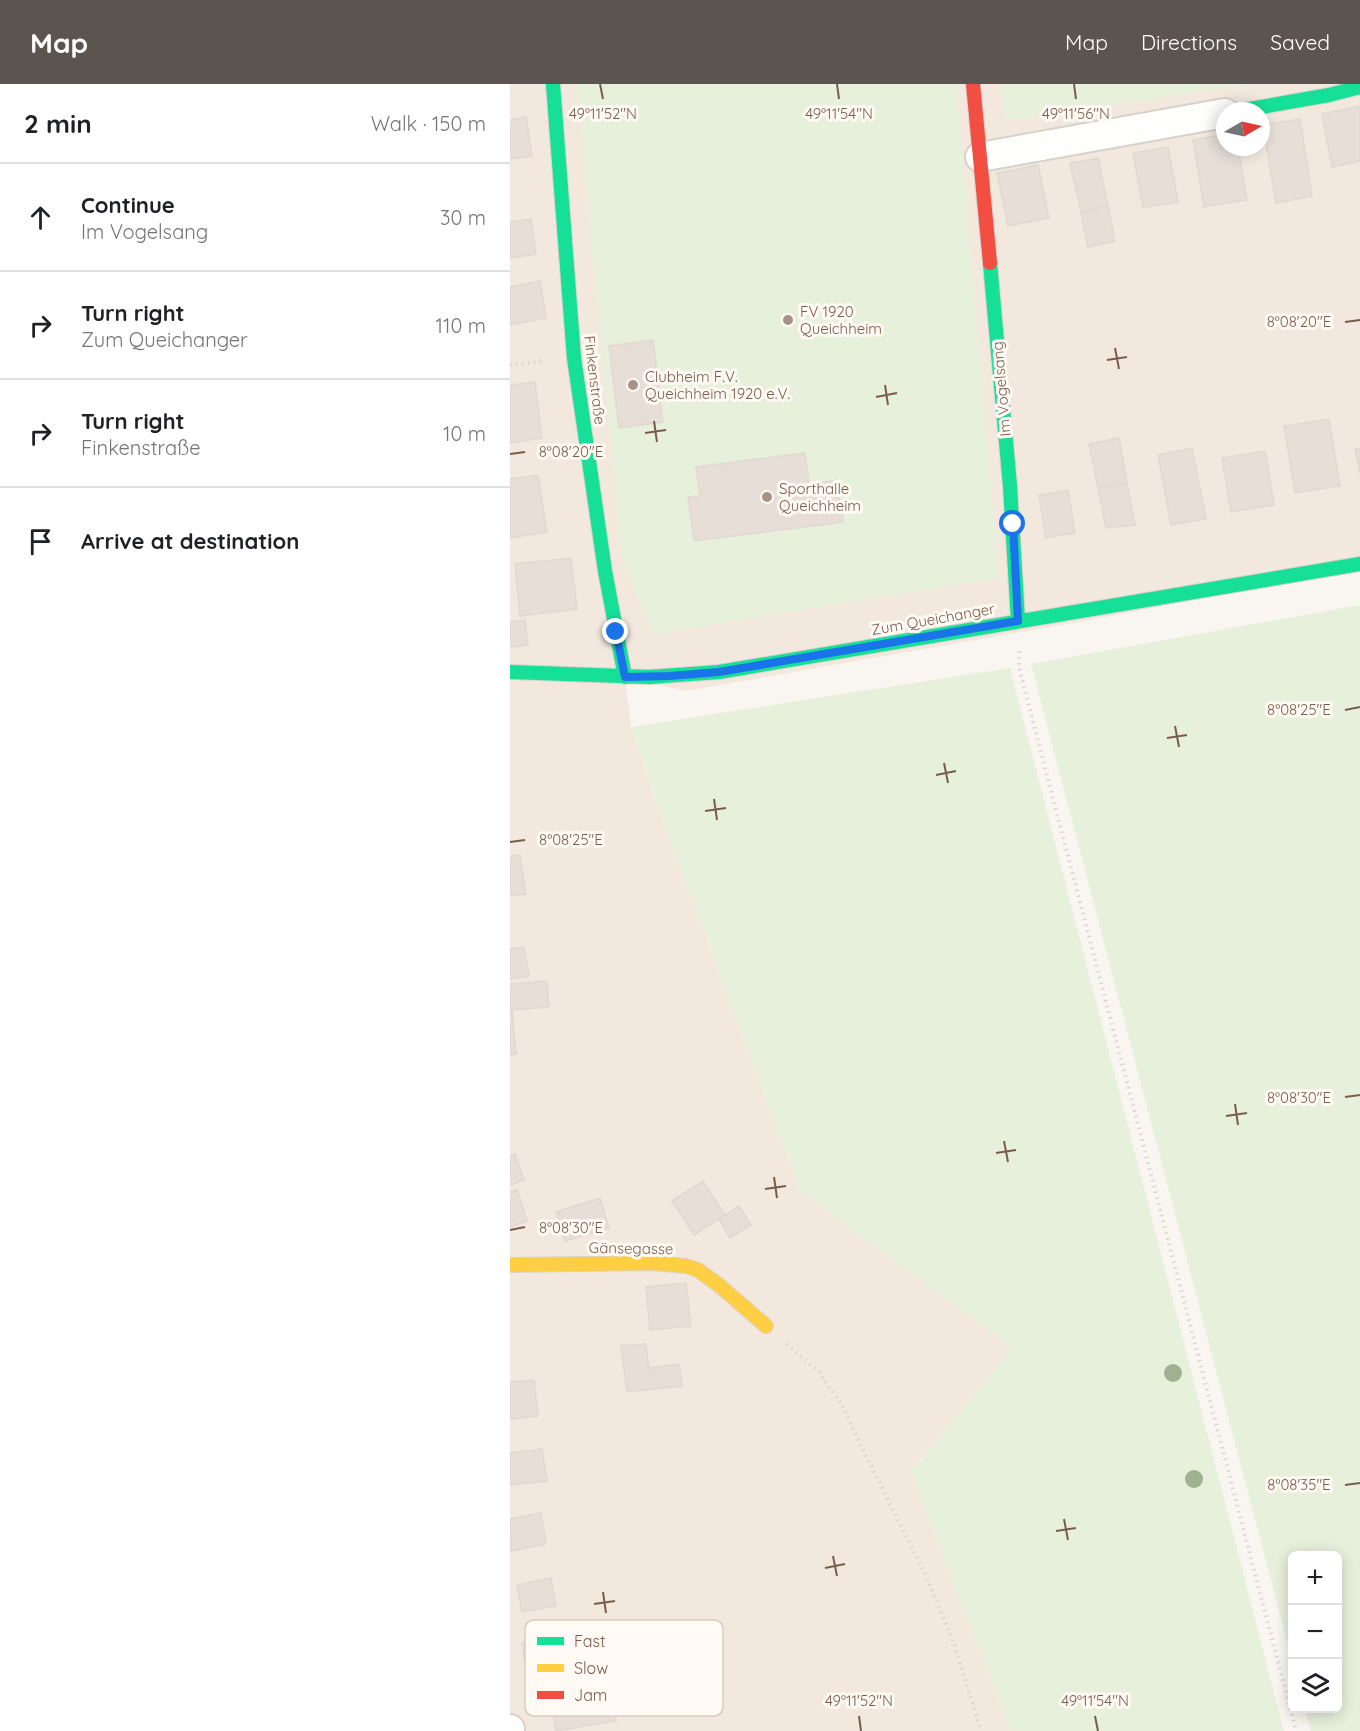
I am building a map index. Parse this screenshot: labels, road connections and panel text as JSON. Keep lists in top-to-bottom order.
{
  "streets": {
    "street": [
      "Finkenstraße",
      "Im Vogelsang",
      "Zum Queichanger",
      "Gänsegasse"
    ]
  },
  "crossings": [
    ["Finkenstraße", "Zum Queichanger"],
    ["Im Vogelsang", "Zum Queichanger"]
  ],
  "places": ["FV 1920 Queichheim", "Clubheim F.V. Queichheim 1920 e.V.", "Sporthalle Queichheim"],
  "legend": ["Fast", "Slow", "Jam"],
  "north": "right",
  "page": {
    "header": "Map",
    "nav": ["Map", "Directions", "Saved"],
    "heading": ["2 min", "Walk · 150 m"],
    "list": [
      ["Continue", "Im Vogelsang", "30 m"],
      ["Turn right", "Zum Queichanger", "110 m"],
      ["Turn right", "Finkenstraße", "10 m"],
      "Arrive at destination"
    ],
    "map_buttons": ["+", "−"]
  },
  "coordinates": [
    "49°11'52\"N",
    "49°11'54\"N",
    "49°11'56\"N",
    "8°08'20\"E",
    "8°08'25\"E",
    "8°08'30\"E",
    "8°08'35\"E"
  ]
}
